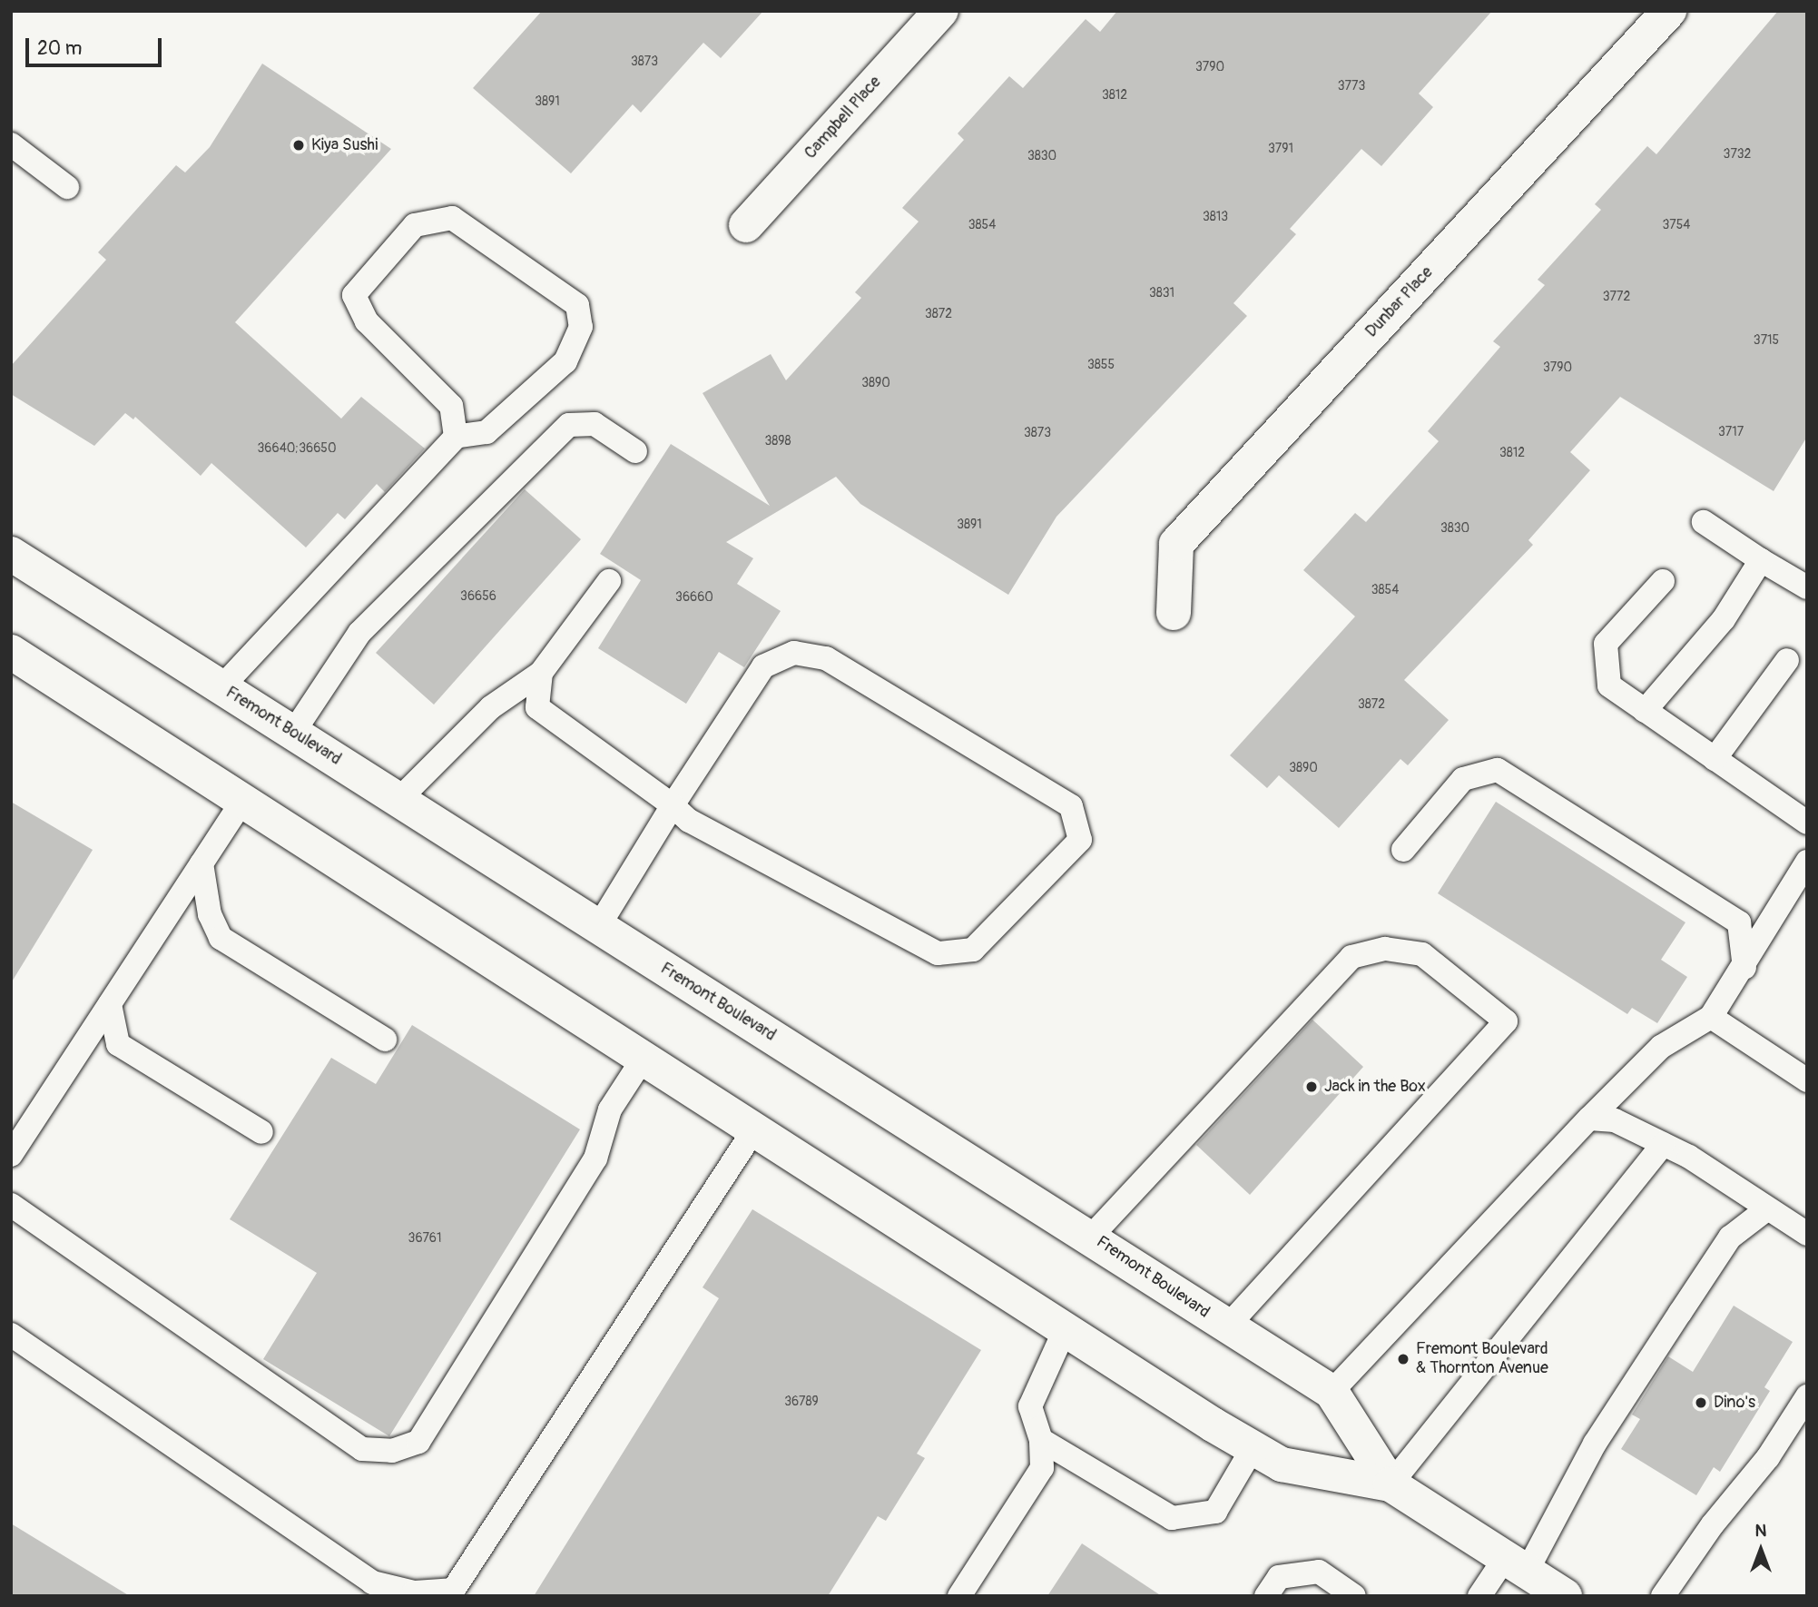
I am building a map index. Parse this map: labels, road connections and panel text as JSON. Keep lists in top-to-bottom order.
{
  "streets": {
    "main road": ["Campbell Place", "Dunbar Place", "Fremont Boulevard"]
  },
  "places": [
    "Kiya Sushi",
    "Jack in the Box",
    "Fremont Boulevard & Thornton Avenue",
    "Dino's"
  ],
  "house_numbers": [
    "3873",
    "3790",
    "3773",
    "3812",
    "3891",
    "3791",
    "3732",
    "3830",
    "3813",
    "3854",
    "3754",
    "3831",
    "3772",
    "3872",
    "3715",
    "3855",
    "3790",
    "3890",
    "3717",
    "3873",
    "3898",
    "36640;36650",
    "3812",
    "3891",
    "3830",
    "3854",
    "36656",
    "36660",
    "3872",
    "3890",
    "36761",
    "36789"
  ],
  "scale_bar": "20 m",
  "north": "top"
}
